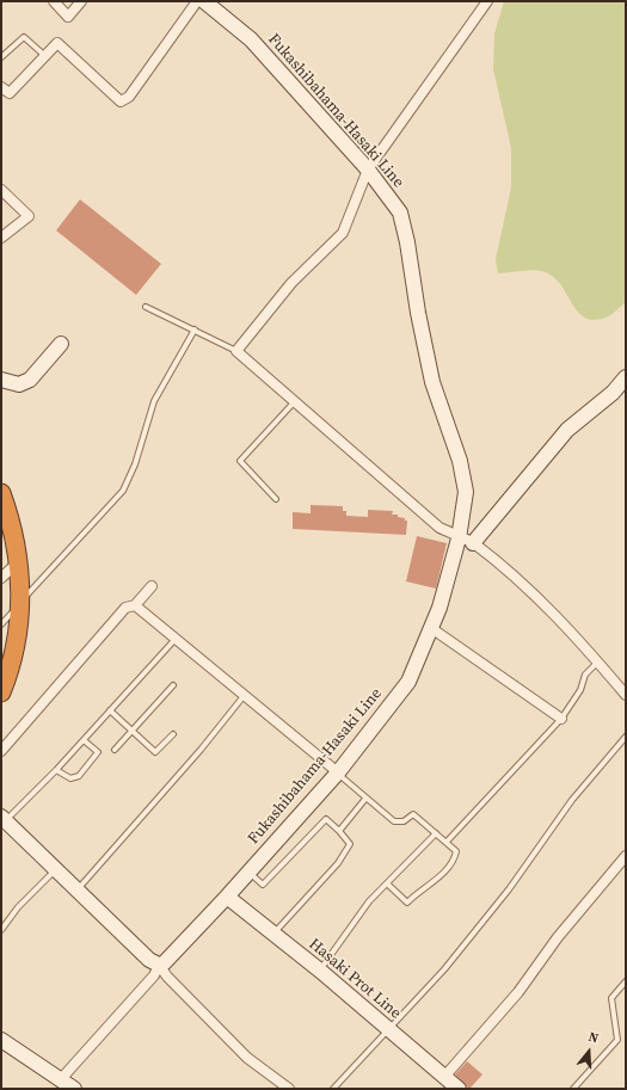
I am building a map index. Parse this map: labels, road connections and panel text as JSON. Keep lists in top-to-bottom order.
{
  "streets": {
    "main road": ["Fukashibahama-Hasaki Line", "Hasaki Prot Line"]
  },
  "crossings": [
    ["Fukashibahama-Hasaki Line", "Hasaki Prot Line"]
  ],
  "north": "top"
}
